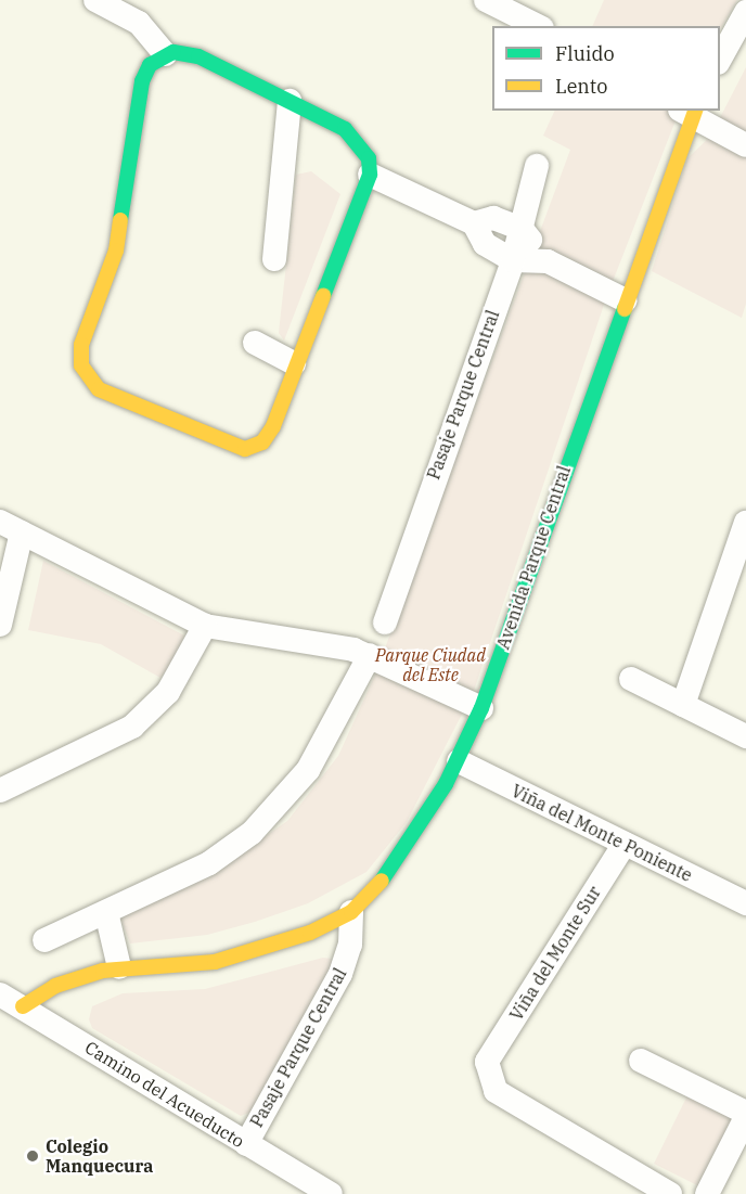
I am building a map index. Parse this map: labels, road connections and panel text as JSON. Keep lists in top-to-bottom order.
{
  "streets": {
    "street": [
      "Pasaje Parque Central",
      "Avenida Parque Central",
      "Viña del Monte Poniente",
      "Viña del Monte Sur",
      "Camino del Acueducto"
    ]
  },
  "crossings": [
    ["Pasaje Parque Central", "Avenida Parque Central"],
    ["Pasaje Parque Central", "Camino del Acueducto"],
    ["Avenida Parque Central", "Viña del Monte Poniente"],
    ["Avenida Parque Central", "Camino del Acueducto"],
    ["Viña del Monte Poniente", "Viña del Monte Sur"]
  ],
  "parks": ["Parque Ciudad del Este"],
  "places": ["Colegio Manquecura"],
  "legend": ["Fluido", "Lento"]
}
